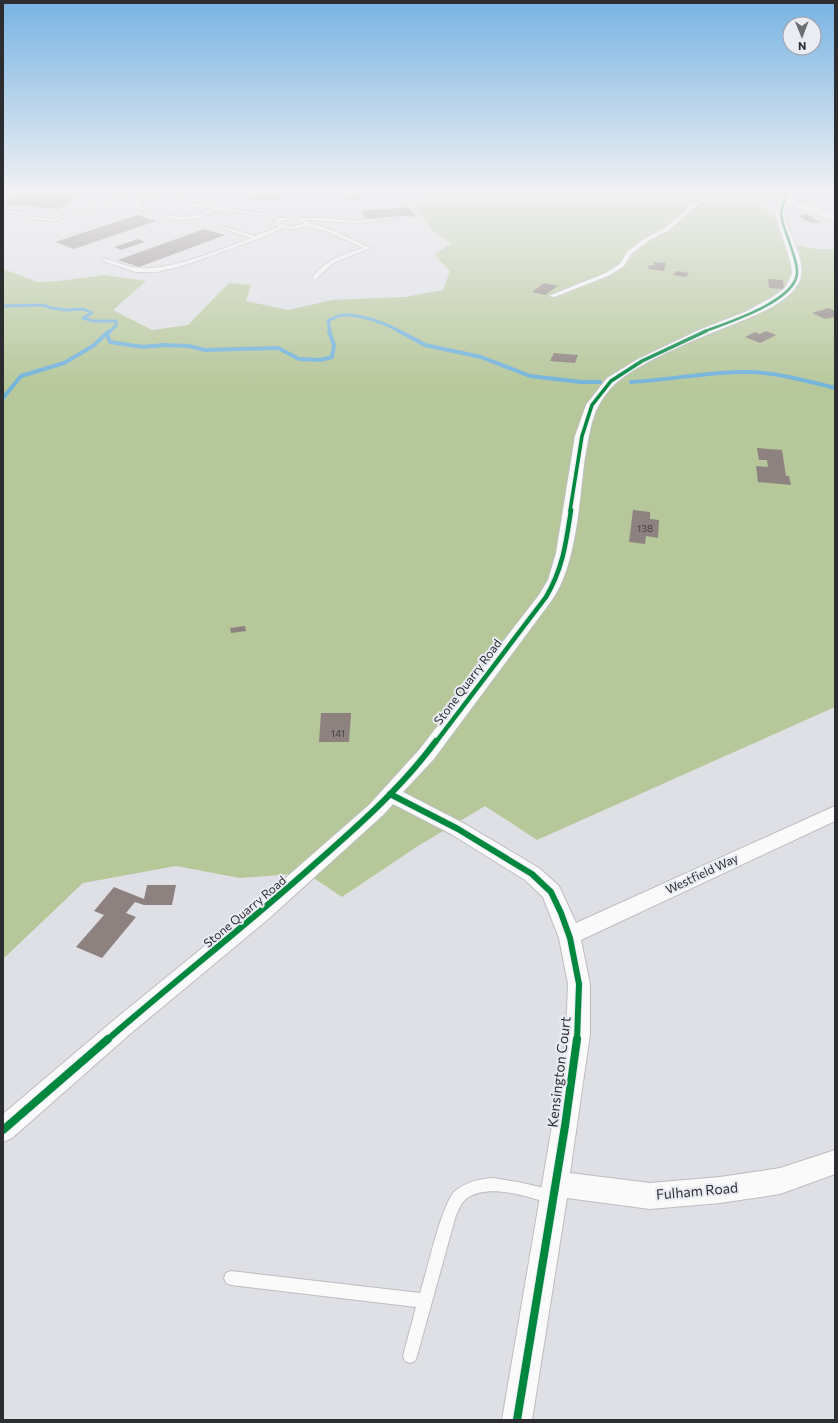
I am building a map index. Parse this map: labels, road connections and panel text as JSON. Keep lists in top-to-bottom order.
{
  "streets": {
    "street": [
      "Stone Quarry Road",
      "Westfield Way",
      "Kensington Court",
      "Fulham Road"
    ]
  },
  "crossings": [
    ["Stone Quarry Road", "Kensington Court"],
    ["Westfield Way", "Kensington Court"],
    ["Kensington Court", "Fulham Road"]
  ],
  "house_numbers": ["138", "141"],
  "north": "bottom"
}
